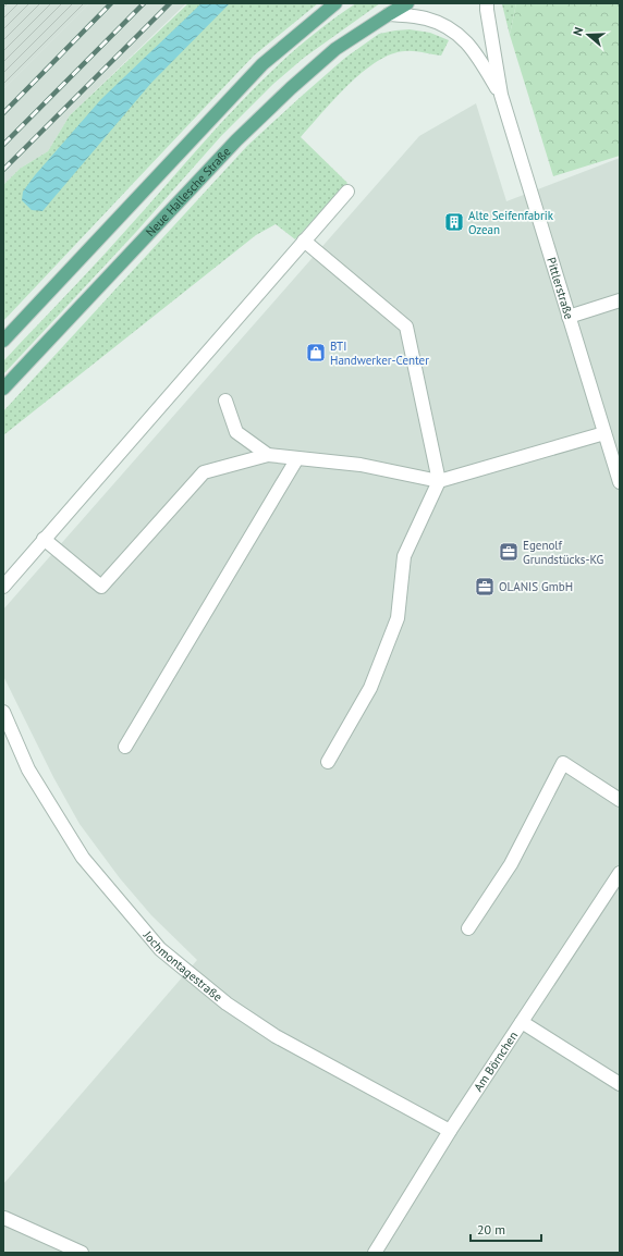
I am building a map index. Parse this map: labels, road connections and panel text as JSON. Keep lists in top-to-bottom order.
{
  "streets": {
    "main road": ["Neue Hallesche Straße"],
    "street": ["Pittlerstraße", "Jochmontagestraße", "Am Börnchen"]
  },
  "crossings": [
    ["Neue Hallesche Straße", "Pittlerstraße"],
    ["Jochmontagestraße", "Am Börnchen"]
  ],
  "places": {
    "building": ["Alte Seifenfabrik Ozean"],
    "shop": ["BTI Handwerker-Center"],
    "office": ["Egenolf Grundstücks-KG", "OLANIS GmbH"]
  },
  "scale_bar": "20 m",
  "north": "left"
}
